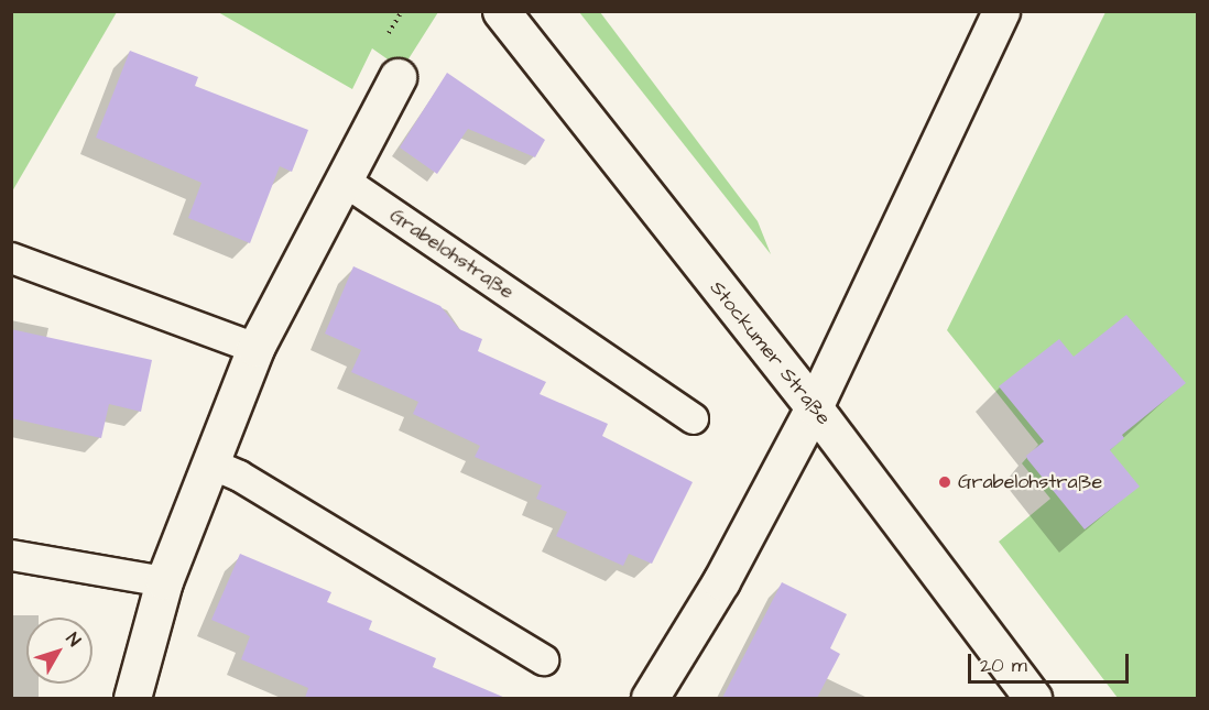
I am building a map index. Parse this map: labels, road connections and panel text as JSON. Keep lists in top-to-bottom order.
{
  "streets": {
    "street": ["Stockumer Straße"],
    "lane": ["Grabelohstraße"]
  },
  "places": ["Grabelohstraße"],
  "scale_bar": "20 m",
  "north": "top right"
}
